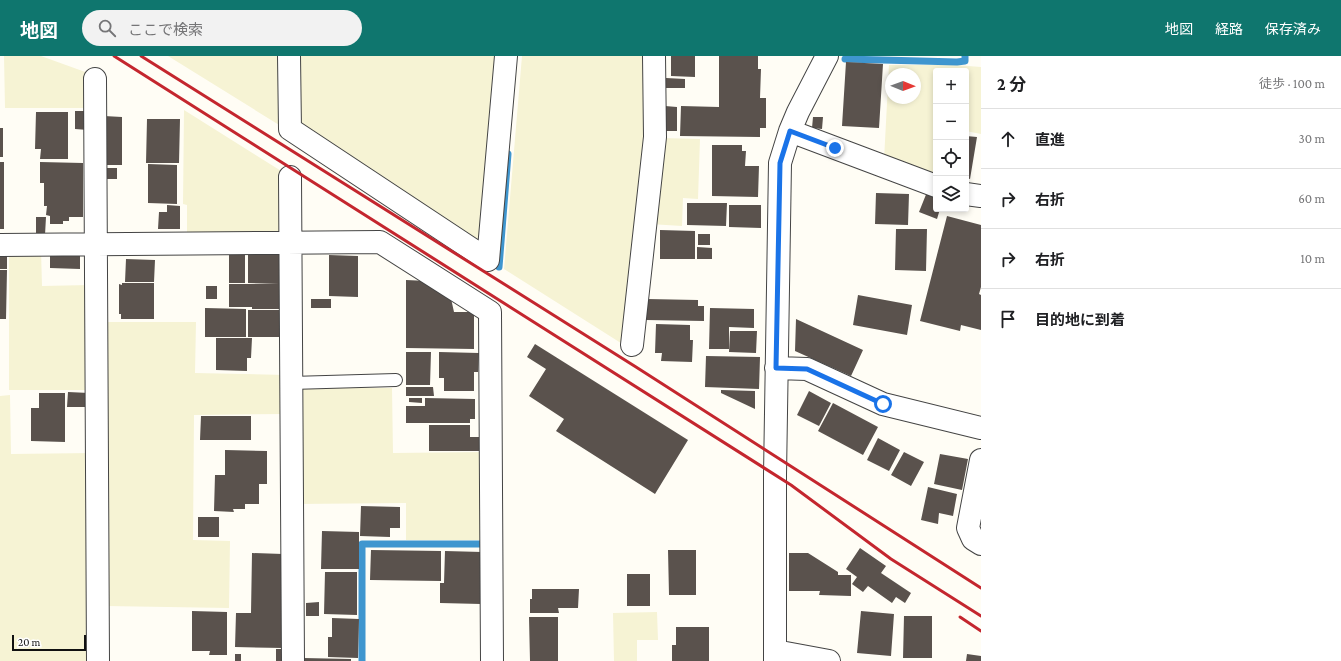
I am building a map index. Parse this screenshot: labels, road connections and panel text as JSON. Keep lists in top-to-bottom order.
{
  "scale_bar": "20 m",
  "north": "right",
  "page": {
    "header": "地図",
    "search": "ここで検索",
    "nav": ["地図", "経路", "保存済み"],
    "heading": ["2 分", "徒歩 · 100 m"],
    "map_buttons": ["+", "−"],
    "list": [
      ["直進", "30 m"],
      ["右折", "60 m"],
      ["右折", "10 m"],
      "目的地に到着"
    ],
    "scale": "20 m"
  }
}
